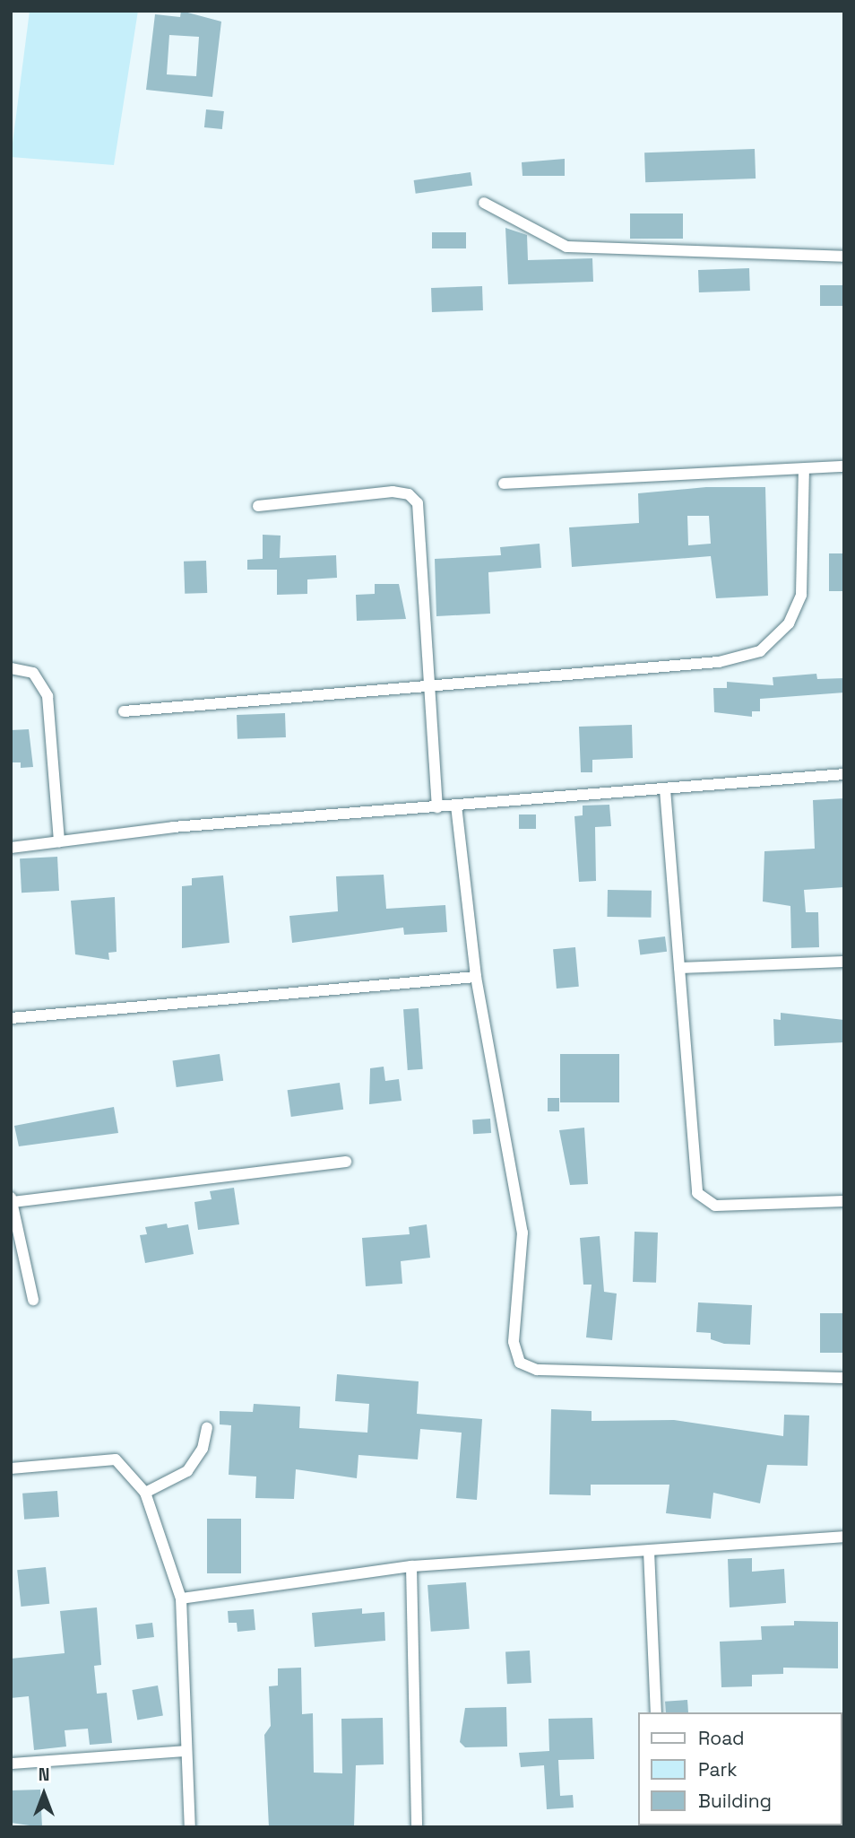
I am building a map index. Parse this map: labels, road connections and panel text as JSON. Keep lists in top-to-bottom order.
{
  "legend": ["Road", "Park", "Building"],
  "north": "top"
}
